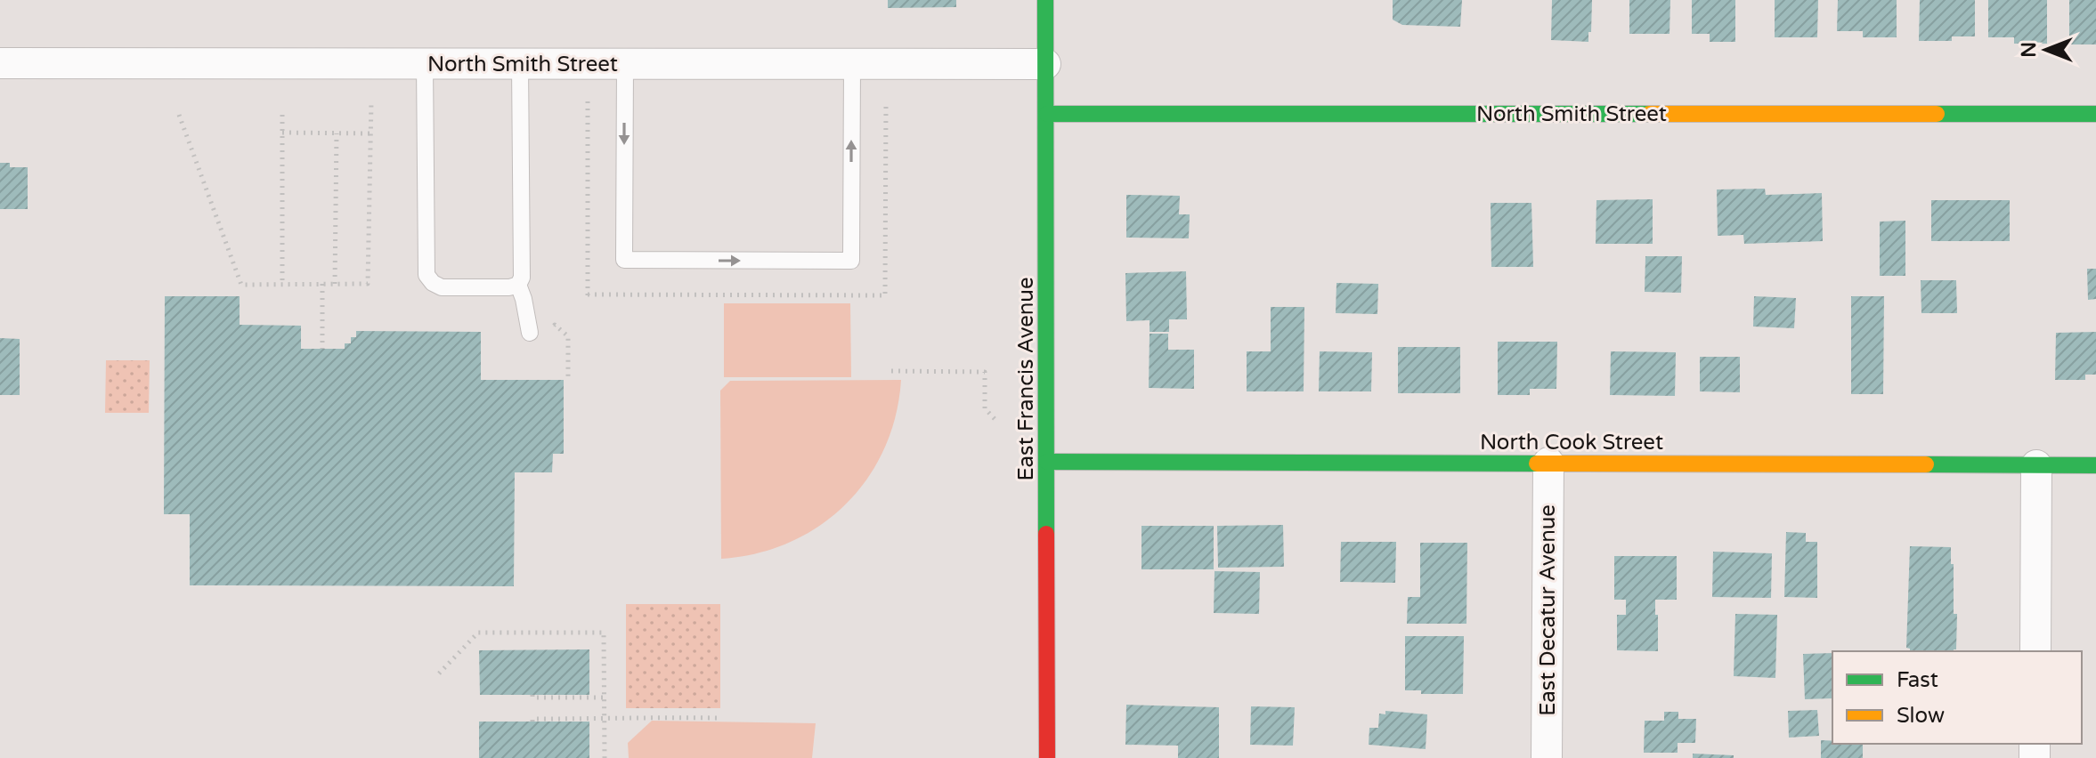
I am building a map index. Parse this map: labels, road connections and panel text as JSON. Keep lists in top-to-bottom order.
{
  "streets": {
    "street": [
      "North Smith Street",
      "East Francis Avenue",
      "North Cook Street",
      "East Decatur Avenue"
    ]
  },
  "crossings": [
    ["North Smith Street", "East Francis Avenue"],
    ["East Francis Avenue", "North Cook Street"],
    ["North Cook Street", "East Decatur Avenue"]
  ],
  "legend": ["Fast", "Slow"],
  "north": "left"
}
